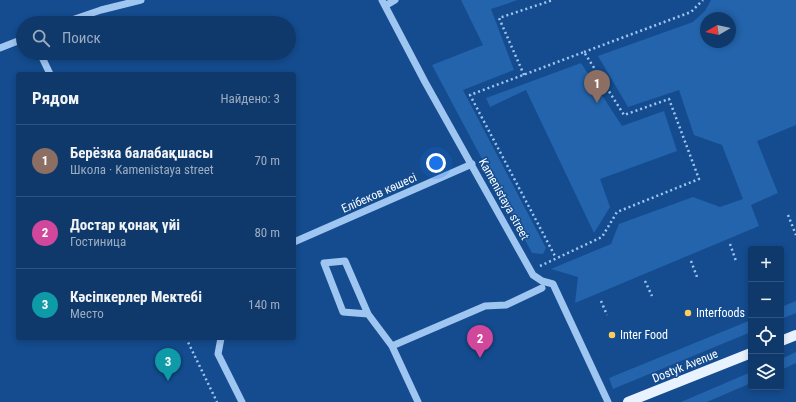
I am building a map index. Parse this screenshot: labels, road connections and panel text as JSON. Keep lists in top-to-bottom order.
{
  "streets": {
    "main road": ["Dostyk Avenue"],
    "street": ["Елібеков көшесі", "Kamenistaya street"]
  },
  "crossings": [
    ["Елібеков көшесі", "Kamenistaya street"]
  ],
  "places": ["Interfoods", "Inter Food"],
  "north": "left",
  "page": {
    "search": "Поиск",
    "pins": ["1", "2", "3"],
    "heading": ["Рядом", "Найдено: 3"],
    "list": [
      {
        "mark": "1",
        "name": "Берёзка балабақшасы",
        "note": "Школа · Kamenistaya street",
        "value": "70 m"
      },
      {
        "mark": "2",
        "name": "Достар қонақ үйі",
        "note": "Гостиница",
        "value": "80 m"
      },
      {
        "mark": "3",
        "name": "Кәсіпкерлер Мектебі",
        "note": "Место",
        "value": "140 m"
      }
    ],
    "map_buttons": ["+", "−"]
  }
}
